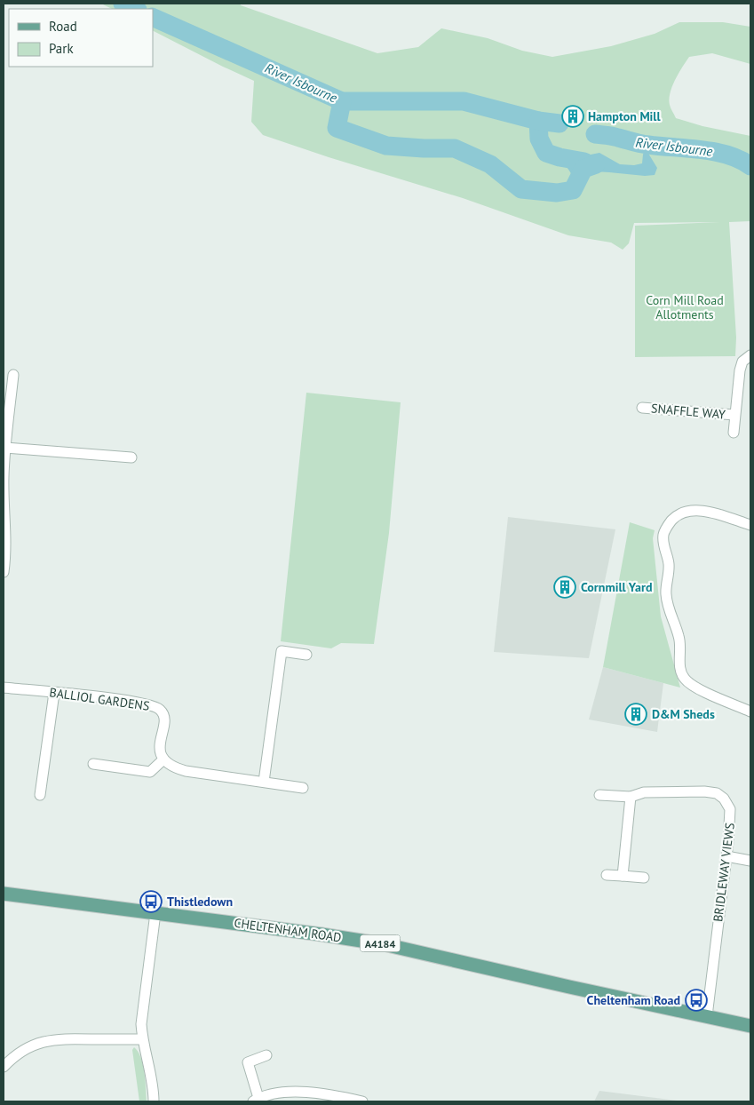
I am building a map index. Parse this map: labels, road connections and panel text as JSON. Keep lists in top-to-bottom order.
{
  "streets": {
    "main road": ["CHELTENHAM ROAD", "A4184"],
    "street": ["SNAFFLE WAY", "BALLIOL GARDENS", "BRIDLEWAY VIEWS"]
  },
  "crossings": [
    ["BRIDLEWAY VIEWS", "CHELTENHAM ROAD"]
  ],
  "water": ["River Isbourne"],
  "parks": ["Corn Mill Road Allotments"],
  "places": {
    "building": ["Hampton Mill", "Cornmill Yard", "D&M Sheds"],
    "bus stop": ["Thistledown", "Cheltenham Road"]
  },
  "legend": ["Road", "Park"]
}
